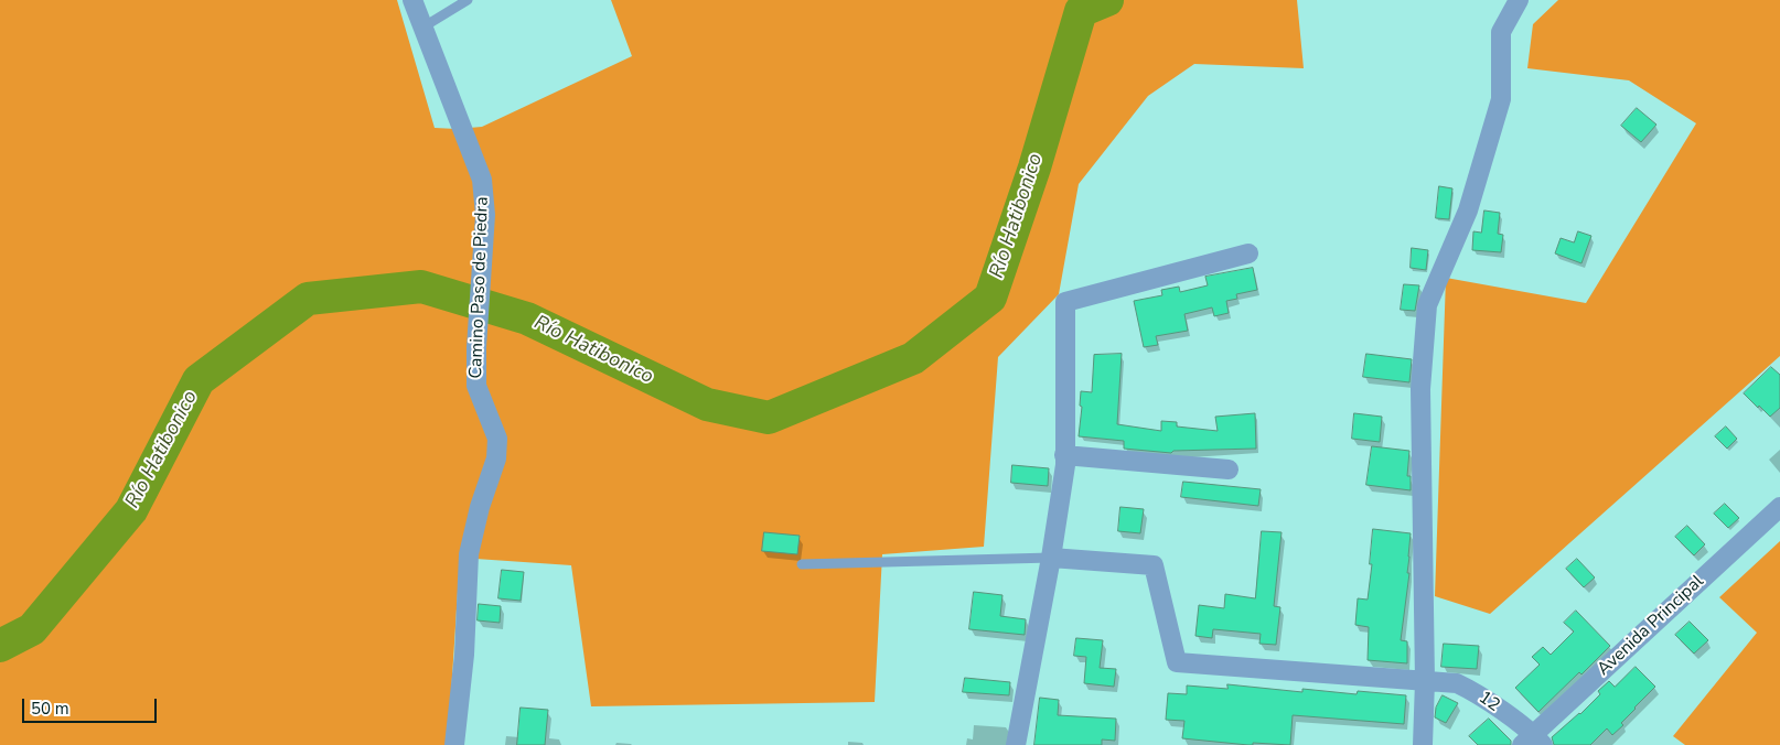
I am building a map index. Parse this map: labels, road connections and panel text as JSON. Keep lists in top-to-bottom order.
{
  "streets": {
    "street": ["Camino Paso de Piedra", "Avenida Principal", "12"]
  },
  "crossings": [
    ["Avenida Principal", "12"]
  ],
  "water": ["Río Hatibonico"],
  "scale_bar": "50 m"
}
